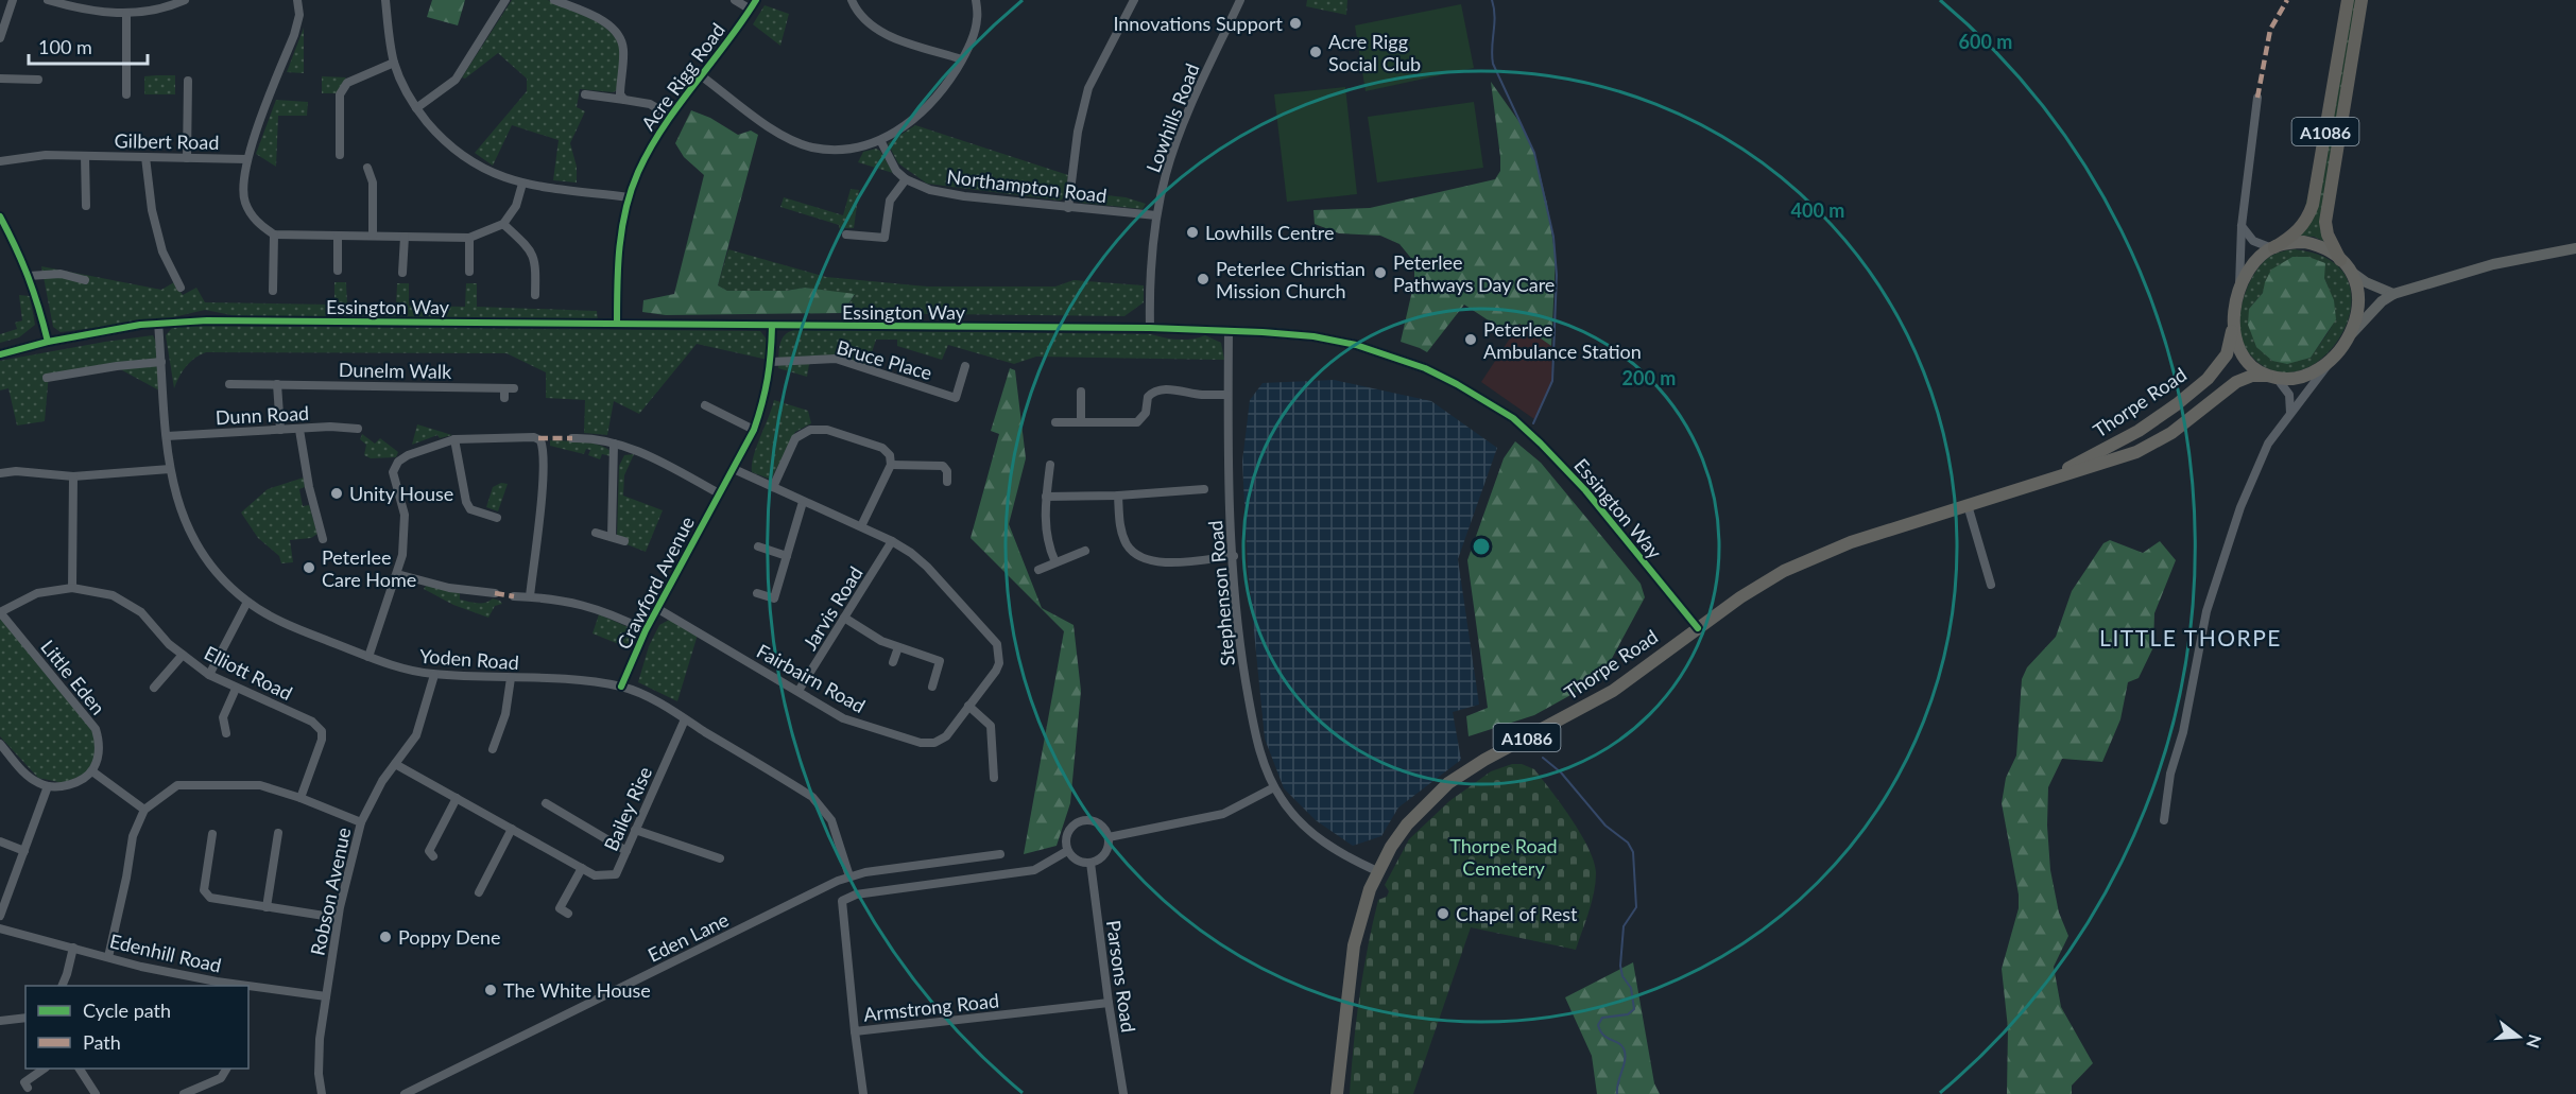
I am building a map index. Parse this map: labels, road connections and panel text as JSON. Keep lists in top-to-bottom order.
{
  "streets": {
    "highway": ["A1086"],
    "main road": ["Thorpe Road"],
    "street": [
      "Acre Rigg Road",
      "Lowhills Road",
      "Gilbert Road",
      "Northampton Road",
      "Essington Way",
      "Bruce Place",
      "Dunelm Walk",
      "Dunn Road",
      "Crawford Avenue",
      "Stephenson Road",
      "Jarvis Road",
      "Yoden Road",
      "Elliott Road",
      "Little Eden",
      "Fairbairn Road",
      "Bailey Rise",
      "Robson Avenue",
      "Eden Lane",
      "Edenhill Road",
      "Parsons Road",
      "Armstrong Road"
    ]
  },
  "crossings": [
    ["Acre Rigg Road", "Essington Way"],
    ["Lowhills Road", "Northampton Road"],
    ["Lowhills Road", "Essington Way"],
    ["A1086", "Thorpe Road"],
    ["Essington Way", "Thorpe Road"],
    ["Essington Way", "Crawford Avenue"],
    ["Essington Way", "Stephenson Road"],
    ["Essington Way", "Yoden Road"],
    ["Bruce Place", "Crawford Avenue"],
    ["Thorpe Road", "Stephenson Road"],
    ["Dunn Road", "Yoden Road"],
    ["Crawford Avenue", "Yoden Road"],
    ["Crawford Avenue", "Fairbairn Road"],
    ["Jarvis Road", "Fairbairn Road"],
    ["Yoden Road", "Bailey Rise"],
    ["Yoden Road", "Robson Avenue"],
    ["Yoden Road", "Eden Lane"],
    ["Elliott Road", "Little Eden"],
    ["Bailey Rise", "Robson Avenue"],
    ["Robson Avenue", "Edenhill Road"],
    ["Parsons Road", "Armstrong Road"]
  ],
  "districts": ["LITTLE THORPE"],
  "parks": ["Thorpe Road Cemetery"],
  "places": [
    "Innovations Support",
    "Acre Rigg Social Club",
    "Lowhills Centre",
    "Peterlee Pathways Day Care",
    "Peterlee Christian Mission Church",
    "Peterlee Ambulance Station",
    "Unity House",
    "Peterlee Care Home",
    "Chapel of Rest",
    "Poppy Dene",
    "The White House"
  ],
  "legend": ["Cycle path", "Path"],
  "scale_bar": "100 m",
  "north": "right",
  "rings": ["600 m", "400 m", "200 m"]
}
